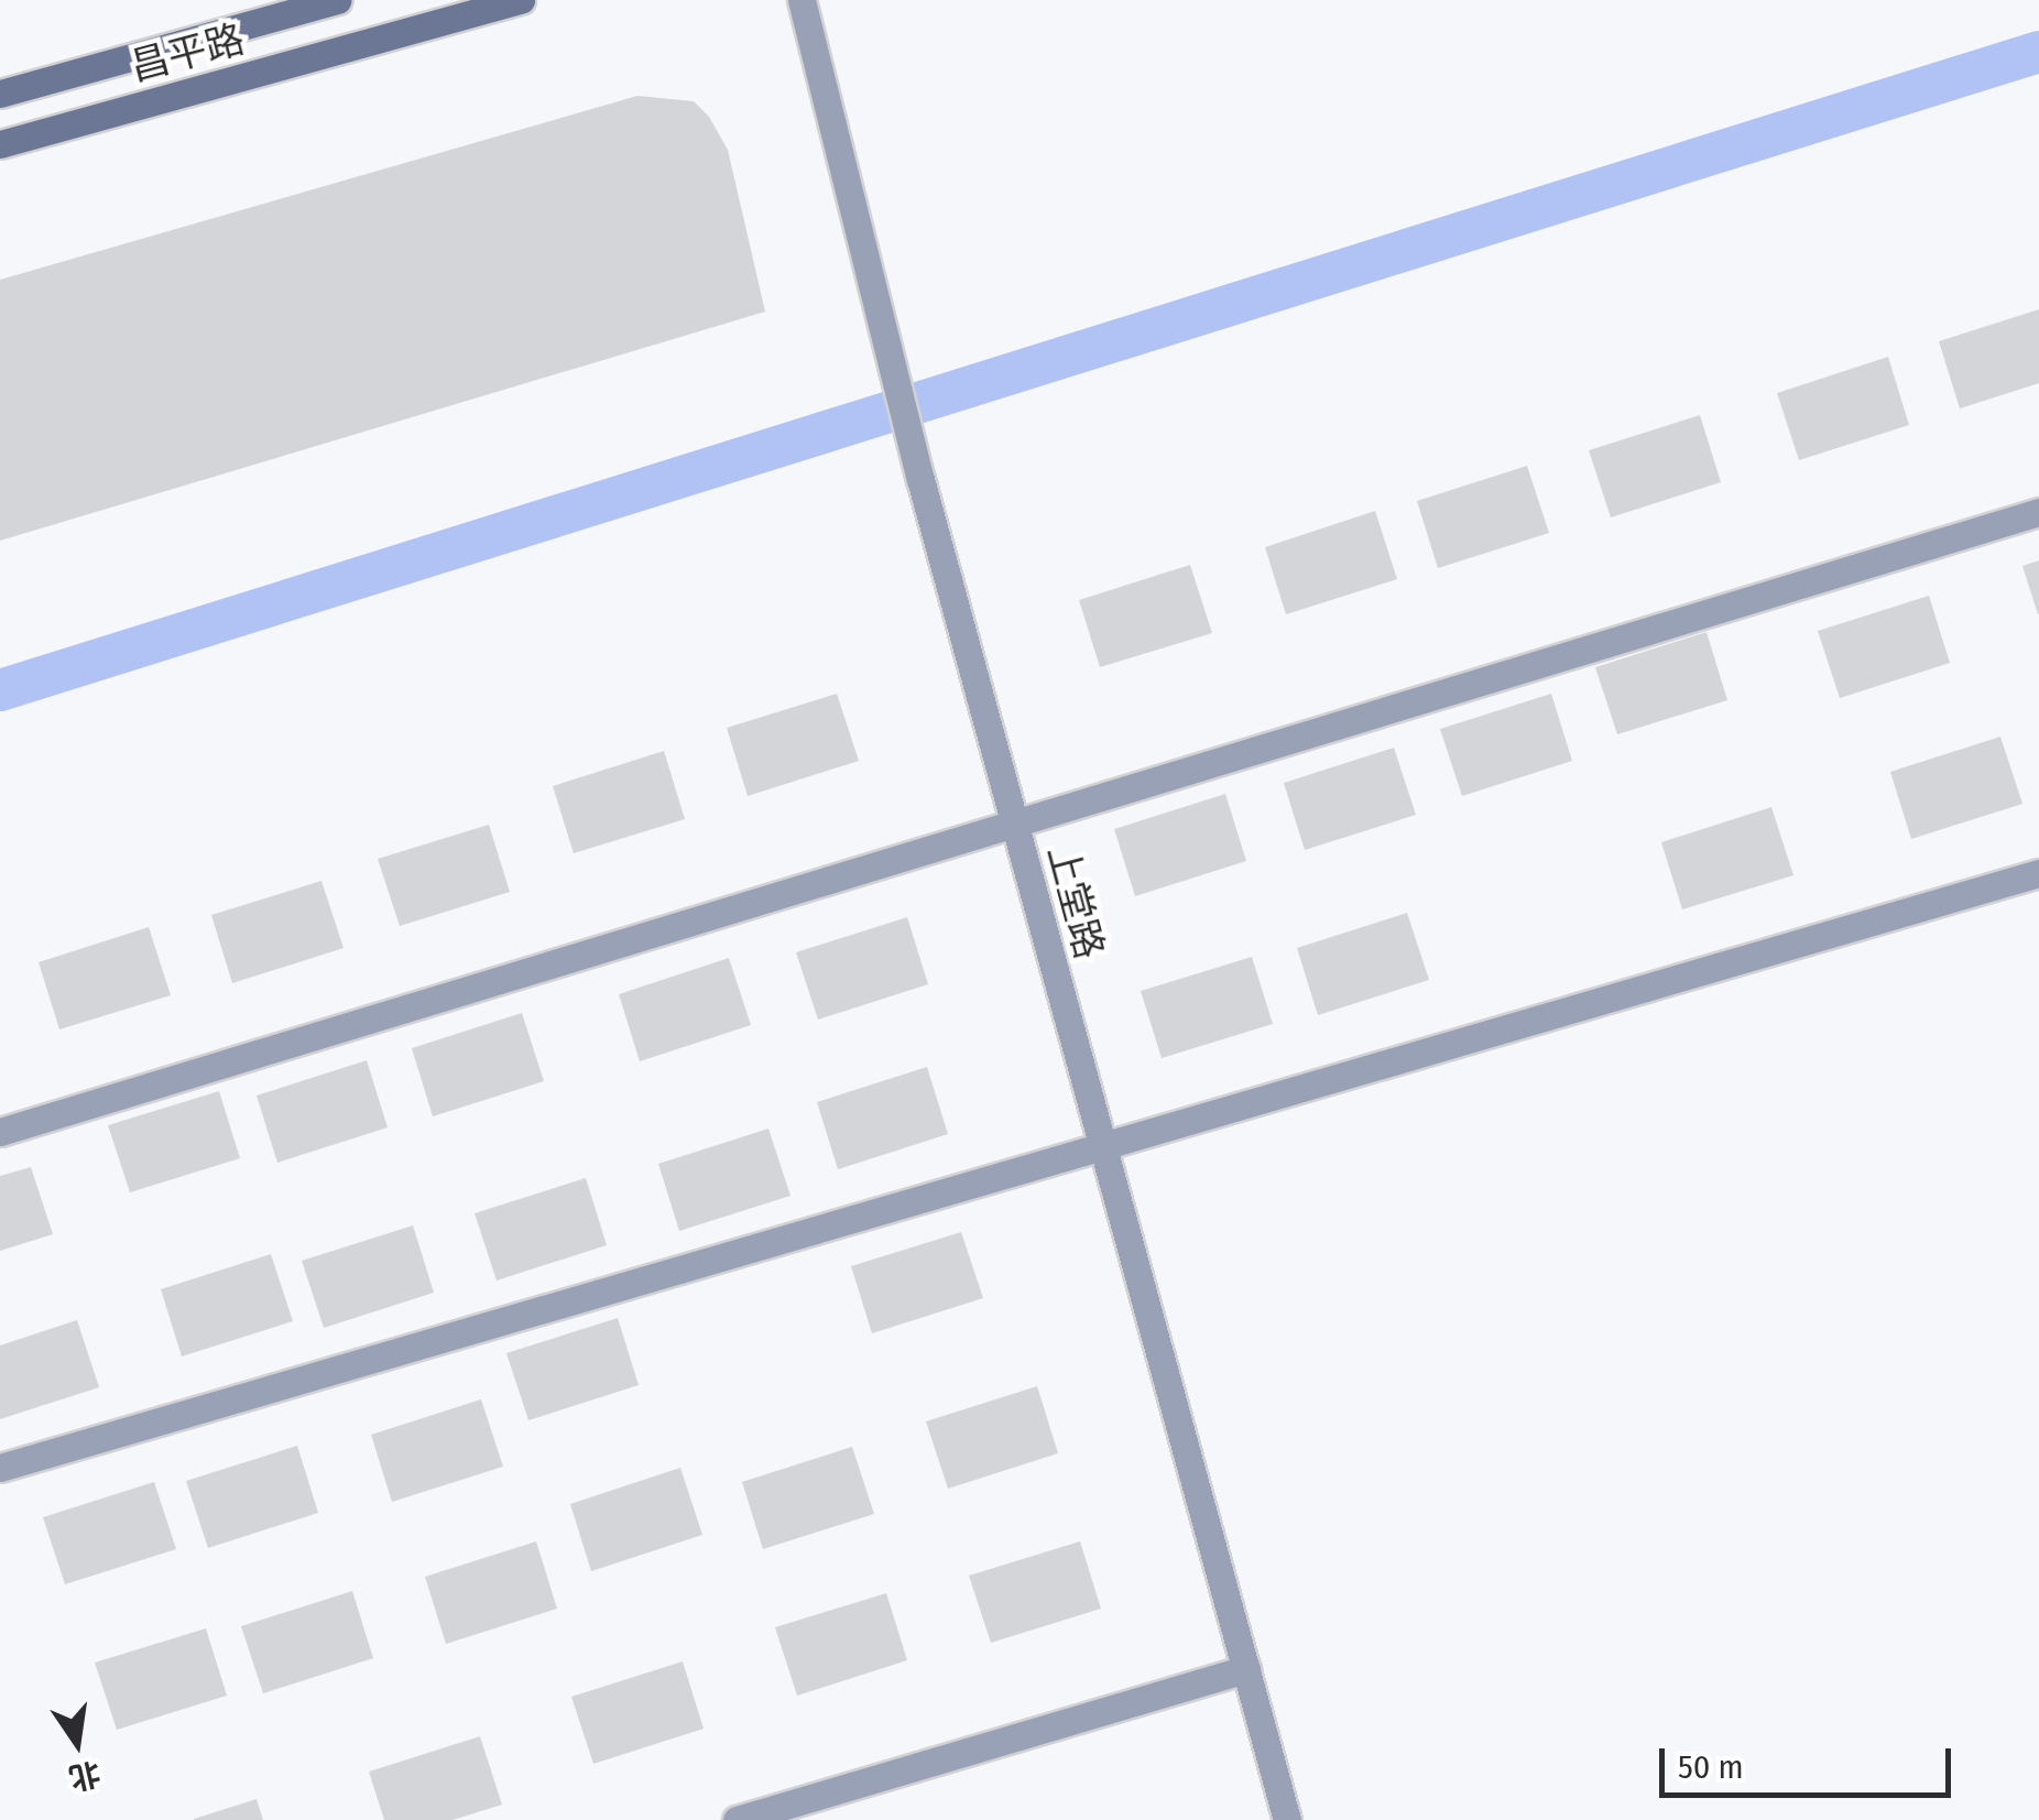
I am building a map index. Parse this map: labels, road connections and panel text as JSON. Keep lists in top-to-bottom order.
{
  "streets": {
    "main road": ["昌平路"],
    "street": ["上堂路"]
  },
  "scale_bar": "50 m",
  "north": "bottom"
}
